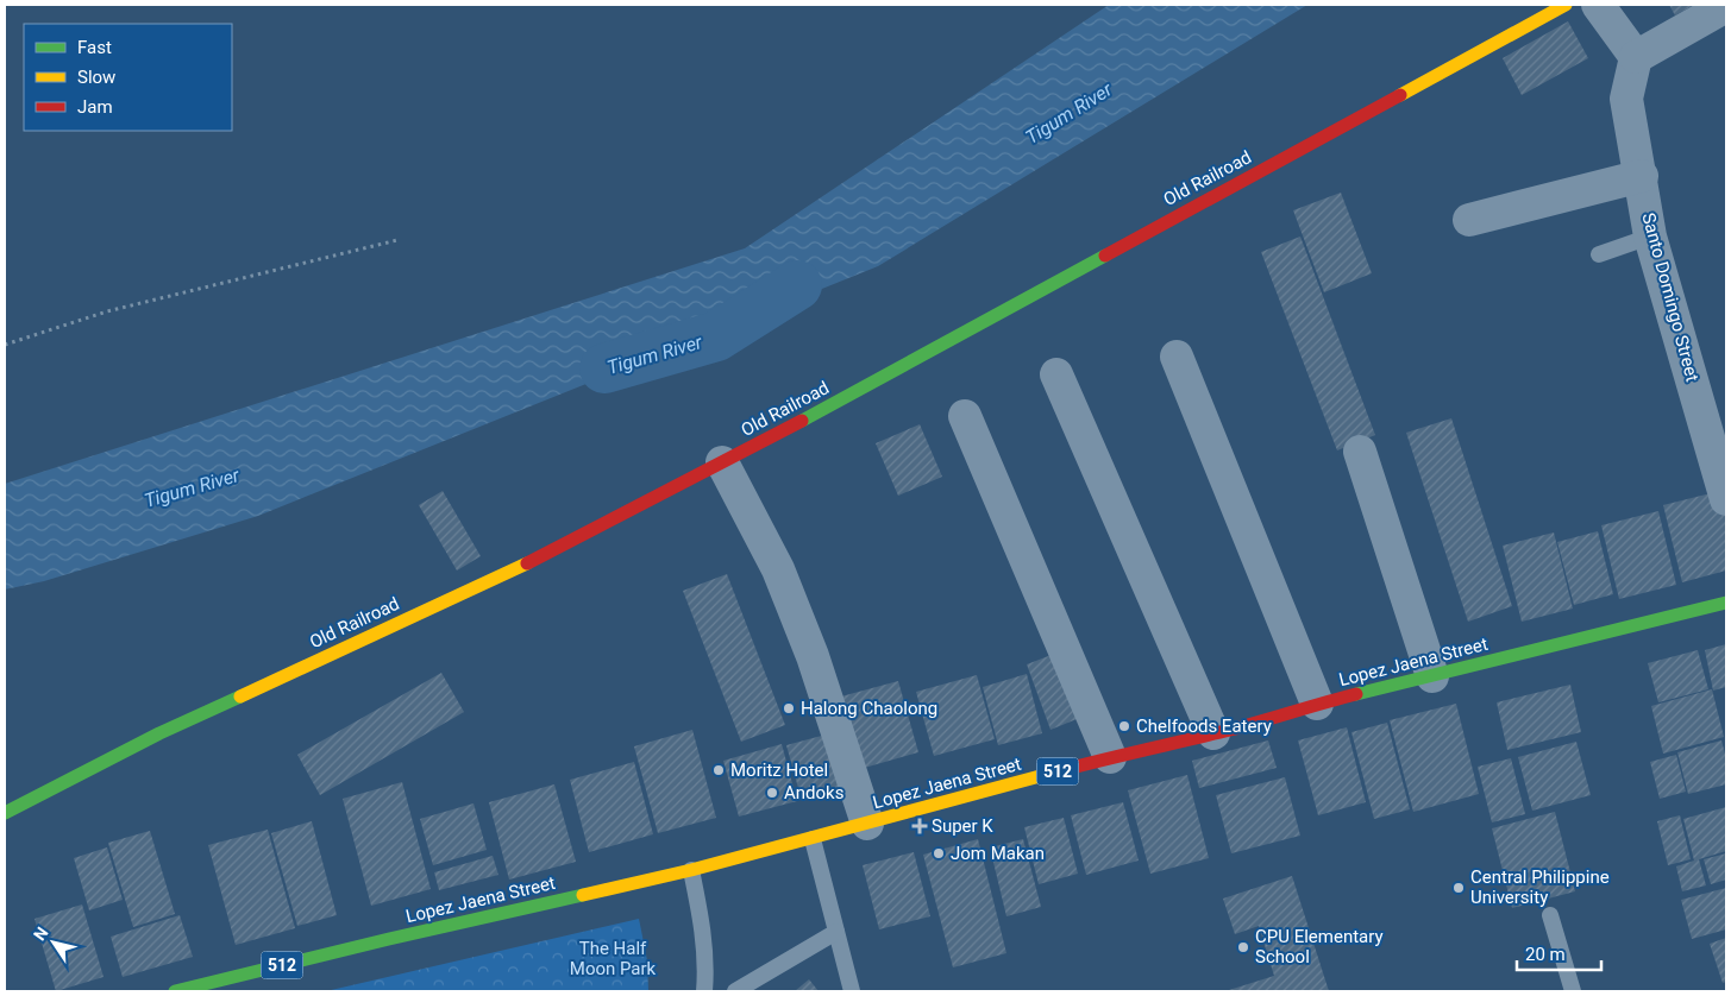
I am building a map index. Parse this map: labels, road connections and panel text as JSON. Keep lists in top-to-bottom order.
{
  "streets": {
    "street": [
      "Old Railroad",
      "Santo Domingo Street",
      "Lopez Jaena Street",
      "512"
    ]
  },
  "water": ["Tigum River"],
  "parks": ["The Half Moon Park"],
  "places": {
    "other": [
      "Halong Chaolong",
      "Chelfoods Eatery",
      "Moritz Hotel",
      "Andoks",
      "Jom Makan",
      "Central Philippine University",
      "CPU Elementary School"
    ],
    "health": ["Super K"]
  },
  "legend": ["Fast", "Slow", "Jam"],
  "scale_bar": "20 m",
  "north": "top left"
}
